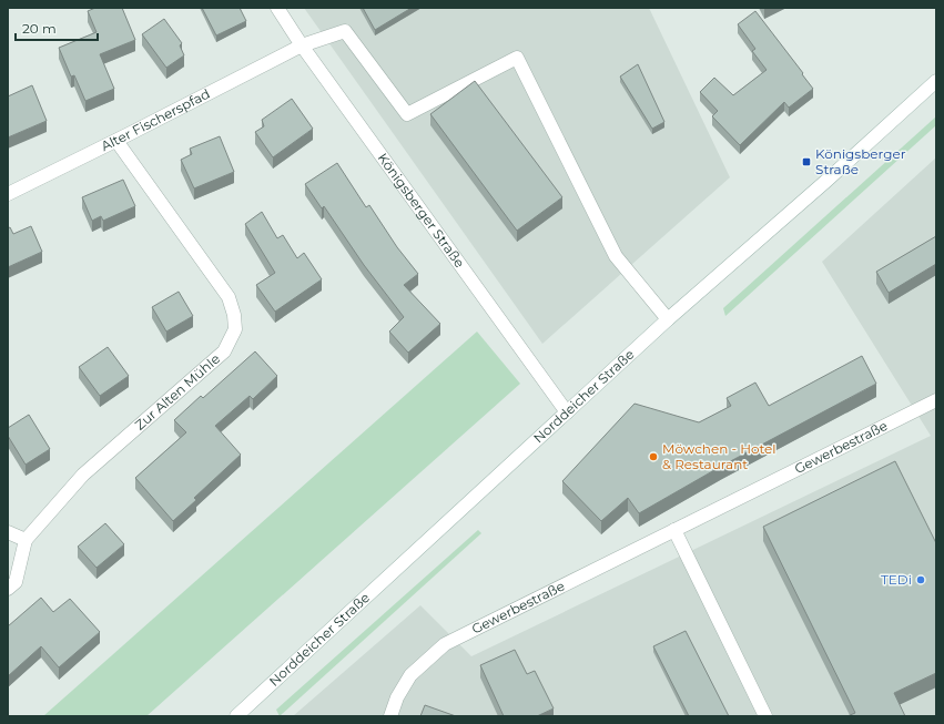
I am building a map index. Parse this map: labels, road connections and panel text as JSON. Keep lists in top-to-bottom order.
{
  "streets": {
    "street": [
      "Alter Fischerspfad",
      "Königsberger Straße",
      "Zur Alten Mühle",
      "Norddeicher Straße",
      "Gewerbestraße"
    ]
  },
  "crossings": [
    ["Alter Fischerspfad", "Königsberger Straße"],
    ["Alter Fischerspfad", "Zur Alten Mühle"],
    ["Alter Fischerspfad", "Norddeicher Straße"],
    ["Königsberger Straße", "Norddeicher Straße"]
  ],
  "places": {
    "transit": ["Königsberger Straße"],
    "other": ["Möwchen - Hotel & Restaurant", "TEDi"]
  },
  "scale_bar": "20 m"
}
